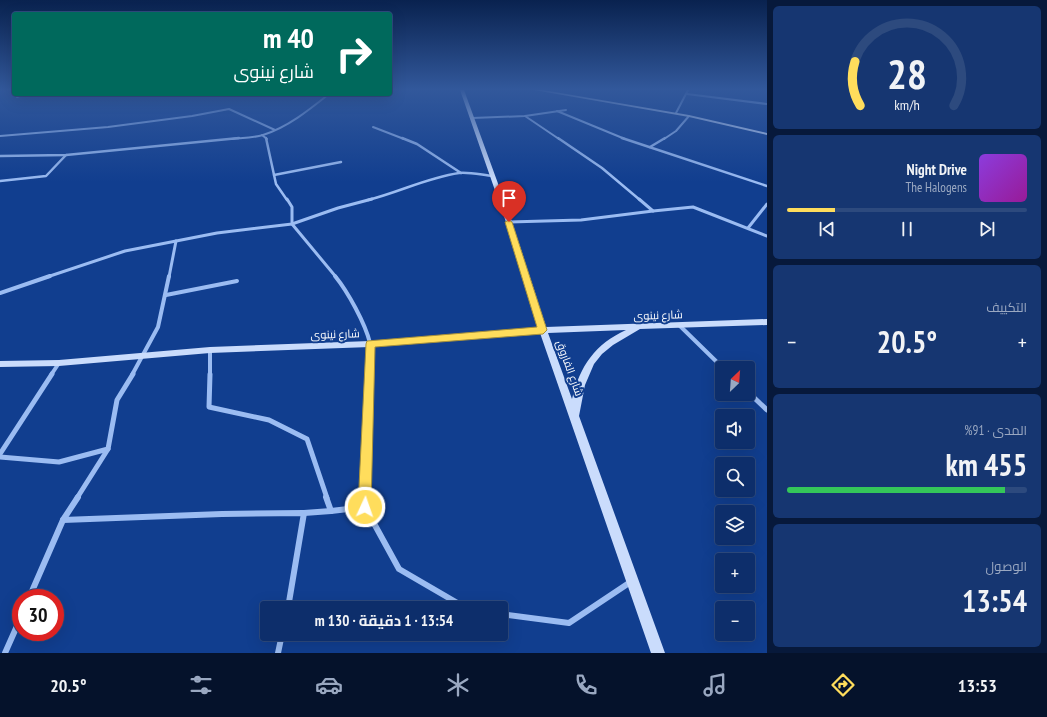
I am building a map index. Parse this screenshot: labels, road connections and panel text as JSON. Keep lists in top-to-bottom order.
{
  "streets": {
    "main road": ["شارع نينوى", "شارع الفاروق"]
  },
  "crossings": [
    ["شارع نينوى", "شارع الفاروق"]
  ],
  "north": "top right",
  "page": {
    "turn": ["40 m", "شارع نينوى"],
    "song": ["Night Drive", "The Halogens"],
    "tile": [
      "التكييف",
      ["المدى · 91%", "455 km"],
      ["الوصول", "13:54"]
    ],
    "heat": ["−", "20.5°", "+"],
    "map_buttons": ["+", "−"],
    "limit": "30",
    "trip": "13:54 · 1 دقيقة · 130 m",
    "tabs": ["13:53", "20.5°"],
    "gauge": ["28", "km/h"]
  }
}
